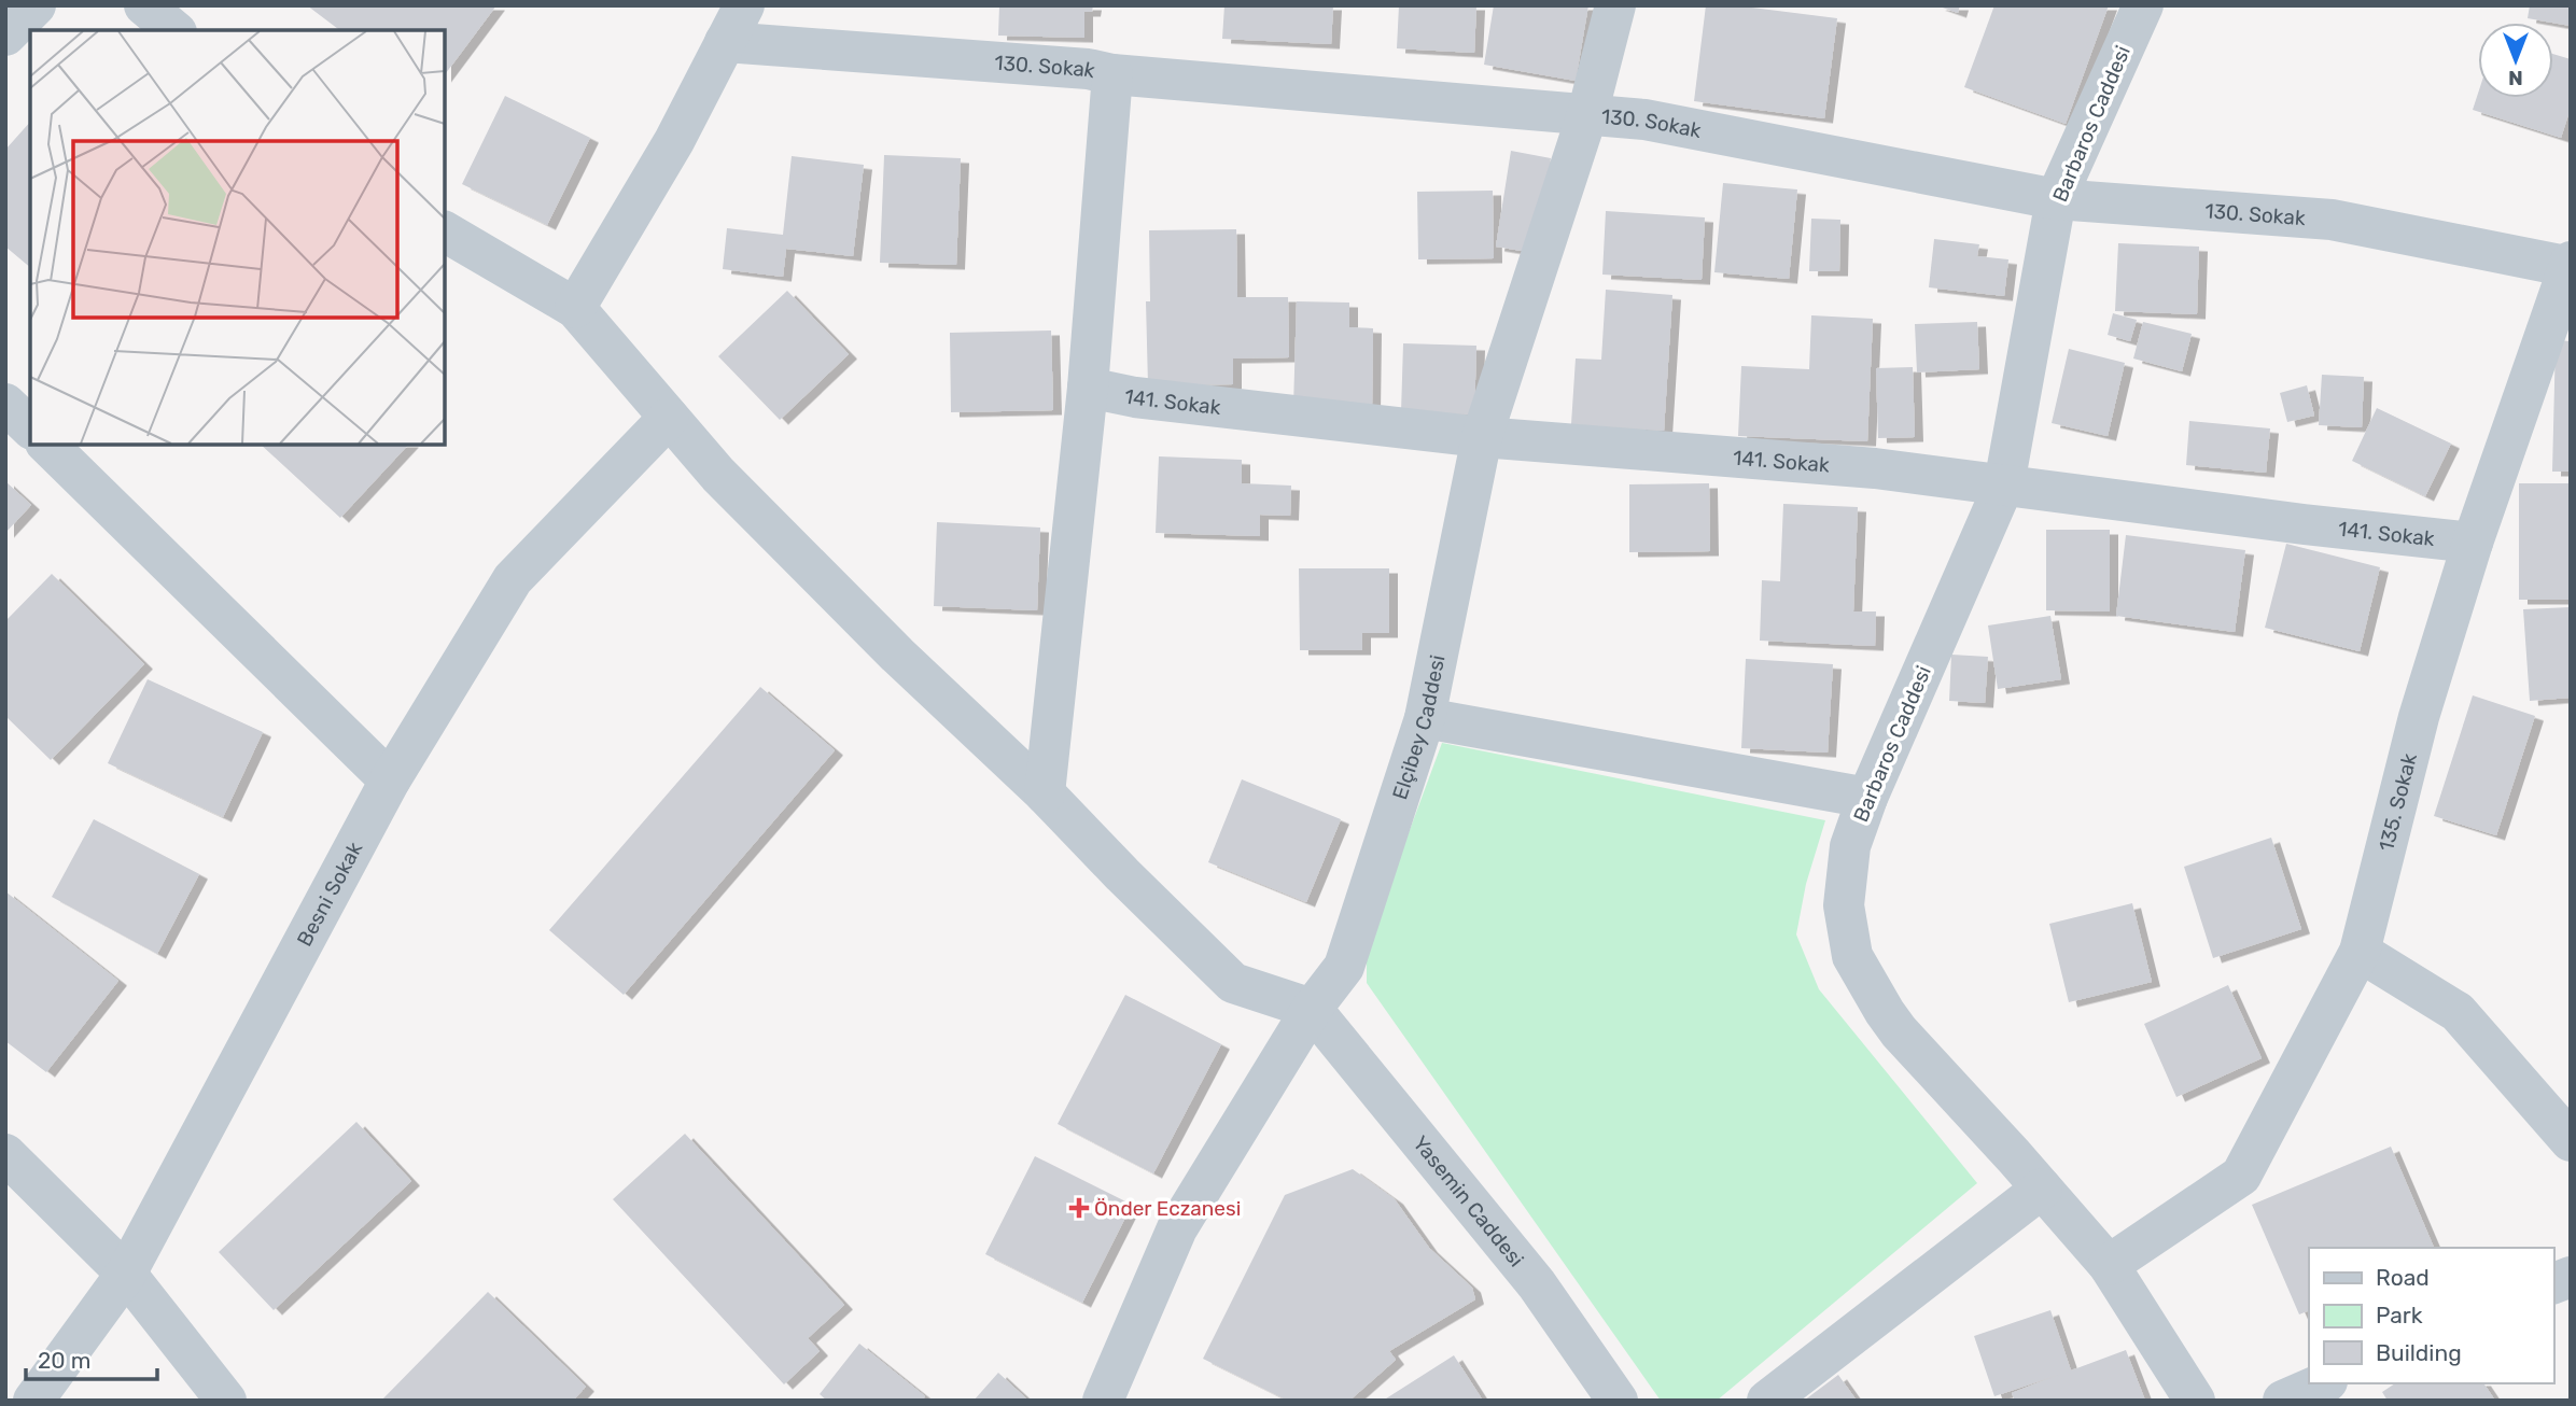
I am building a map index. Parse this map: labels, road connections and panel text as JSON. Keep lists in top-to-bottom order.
{
  "streets": {
    "street": [
      "130. Sokak",
      "Barbaros Caddesi",
      "141. Sokak",
      "Elçibey Caddesi",
      "135. Sokak",
      "Besni Sokak",
      "Yasemin Caddesi"
    ]
  },
  "crossings": [
    ["130. Sokak", "Barbaros Caddesi"],
    ["130. Sokak", "Elçibey Caddesi"],
    ["130. Sokak", "135. Sokak"],
    ["Barbaros Caddesi", "141. Sokak"],
    ["Barbaros Caddesi", "135. Sokak"],
    ["141. Sokak", "Elçibey Caddesi"],
    ["141. Sokak", "135. Sokak"],
    ["Elçibey Caddesi", "Yasemin Caddesi"]
  ],
  "places": {
    "health": ["Önder Eczanesi"]
  },
  "legend": ["Road", "Park", "Building"],
  "scale_bar": "20 m",
  "north": "bottom"
}
